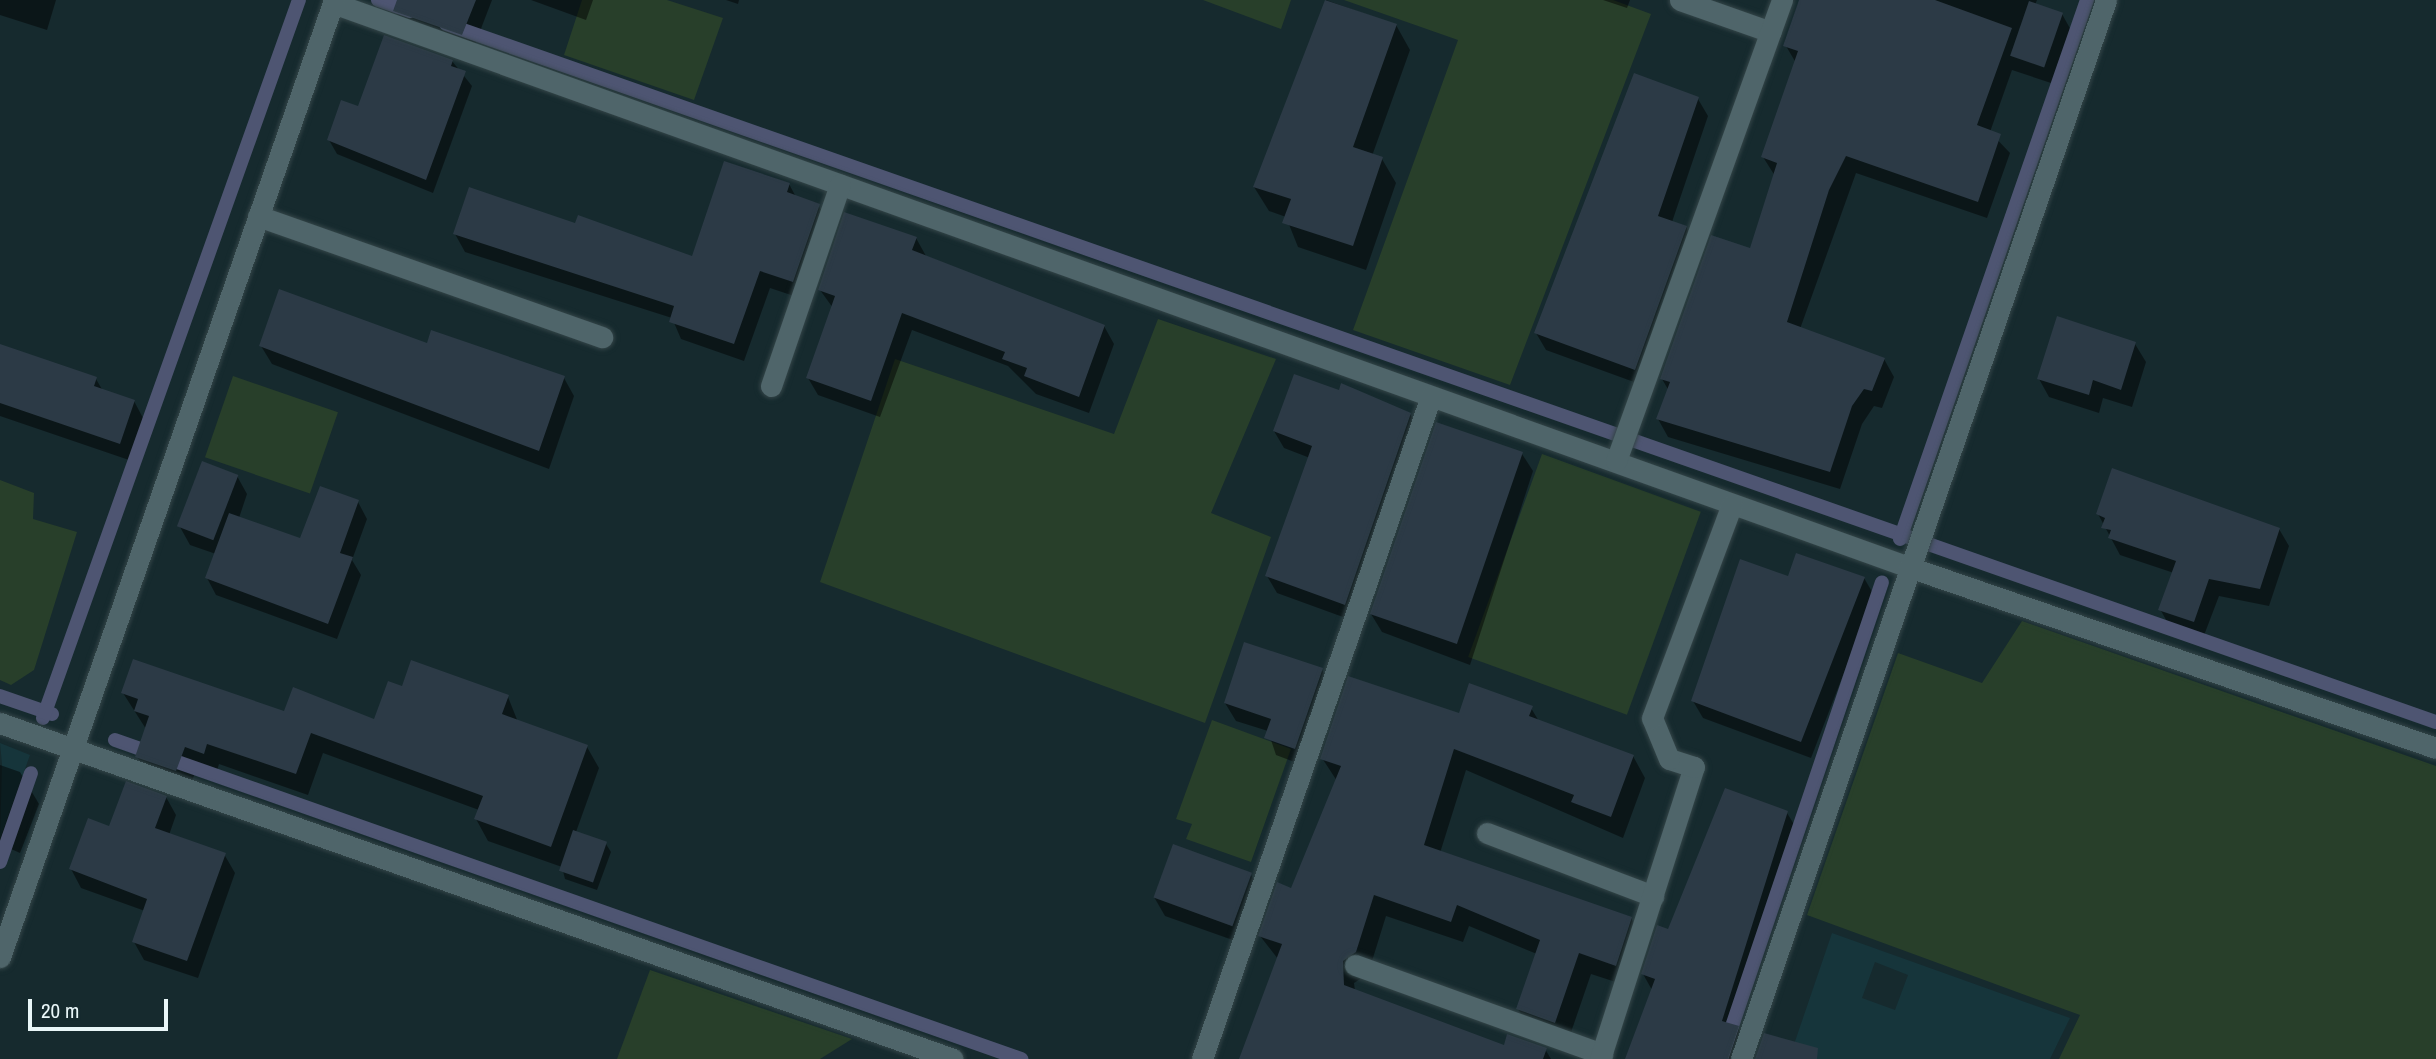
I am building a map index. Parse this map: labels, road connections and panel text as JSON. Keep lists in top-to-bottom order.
{
  "scale_bar": "20 m"
}
